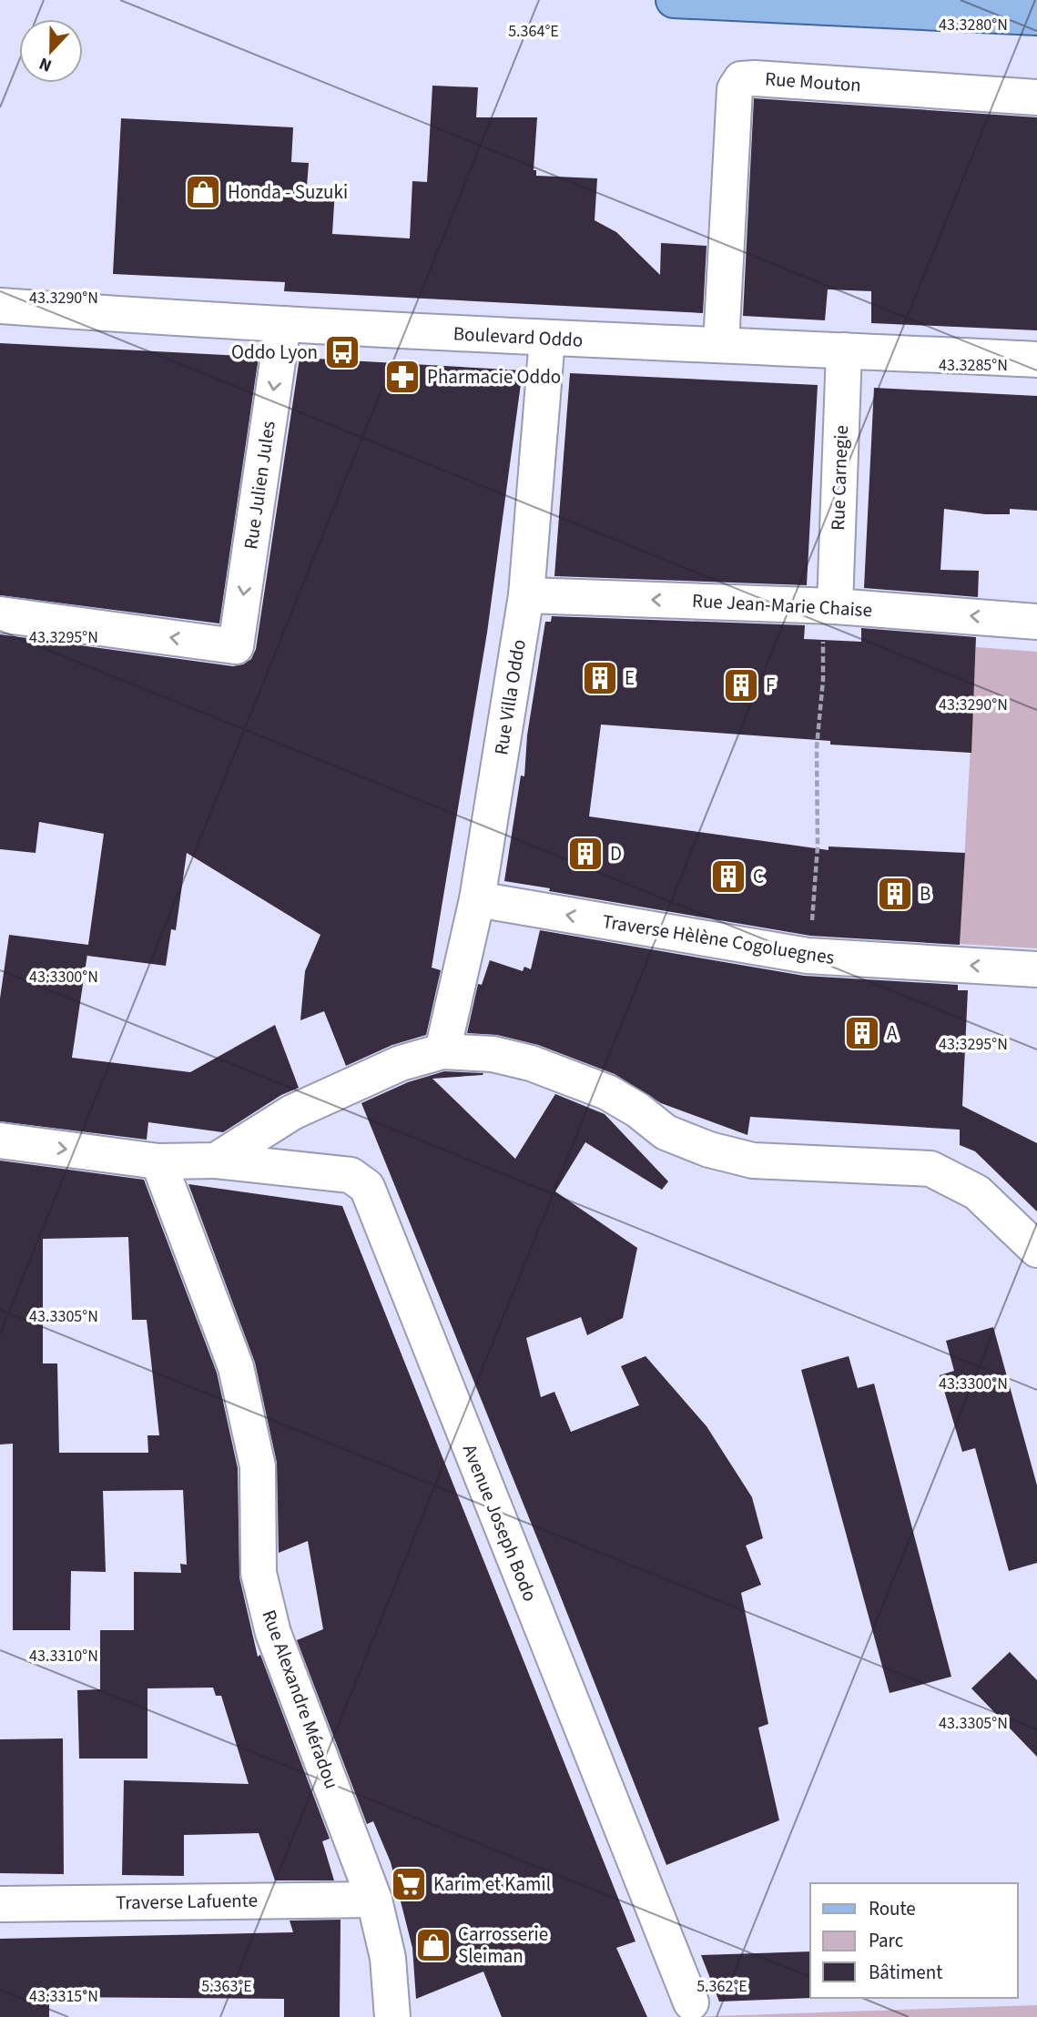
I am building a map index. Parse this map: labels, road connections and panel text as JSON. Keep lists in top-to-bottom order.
{
  "streets": {
    "street": [
      "Rue Mouton",
      "Boulevard Oddo",
      "Rue Carnegie",
      "Rue Julien Jules",
      "Rue Jean-Marie Chaise",
      "Rue Villa Oddo",
      "Traverse Hèlène Cogoluegnes",
      "Avenue Joseph Bodo",
      "Rue Alexandre Méradou",
      "Traverse Lafuente"
    ]
  },
  "crossings": [
    ["Rue Mouton", "Boulevard Oddo"],
    ["Boulevard Oddo", "Rue Carnegie"],
    ["Boulevard Oddo", "Rue Julien Jules"],
    ["Boulevard Oddo", "Rue Villa Oddo"],
    ["Rue Carnegie", "Rue Jean-Marie Chaise"],
    ["Rue Jean-Marie Chaise", "Rue Villa Oddo"],
    ["Rue Villa Oddo", "Traverse Hèlène Cogoluegnes"],
    ["Avenue Joseph Bodo", "Rue Alexandre Méradou"],
    ["Rue Alexandre Méradou", "Traverse Lafuente"]
  ],
  "one_way": ["Rue Jean-Marie Chaise"],
  "places": {
    "shop": ["Honda - Suzuki", "Carrosserie Sleiman"],
    "bus stop": ["Oddo Lyon"],
    "pharmacy": ["Pharmacie Oddo"],
    "building": [
      "E",
      "F",
      "D",
      "C",
      "B",
      "A"
    ],
    "supermarket": ["Karim et Kamil"]
  },
  "legend": ["Route", "Parc", "Bâtiment"],
  "north": "bottom",
  "coordinates": [
    "43.3280°N",
    "5.364°E",
    "43.3290°N",
    "43.3285°N",
    "43.3295°N",
    "43.3300°N",
    "43.3305°N",
    "43.3310°N",
    "5.363°E",
    "5.362°E",
    "43.3315°N"
  ]
}
